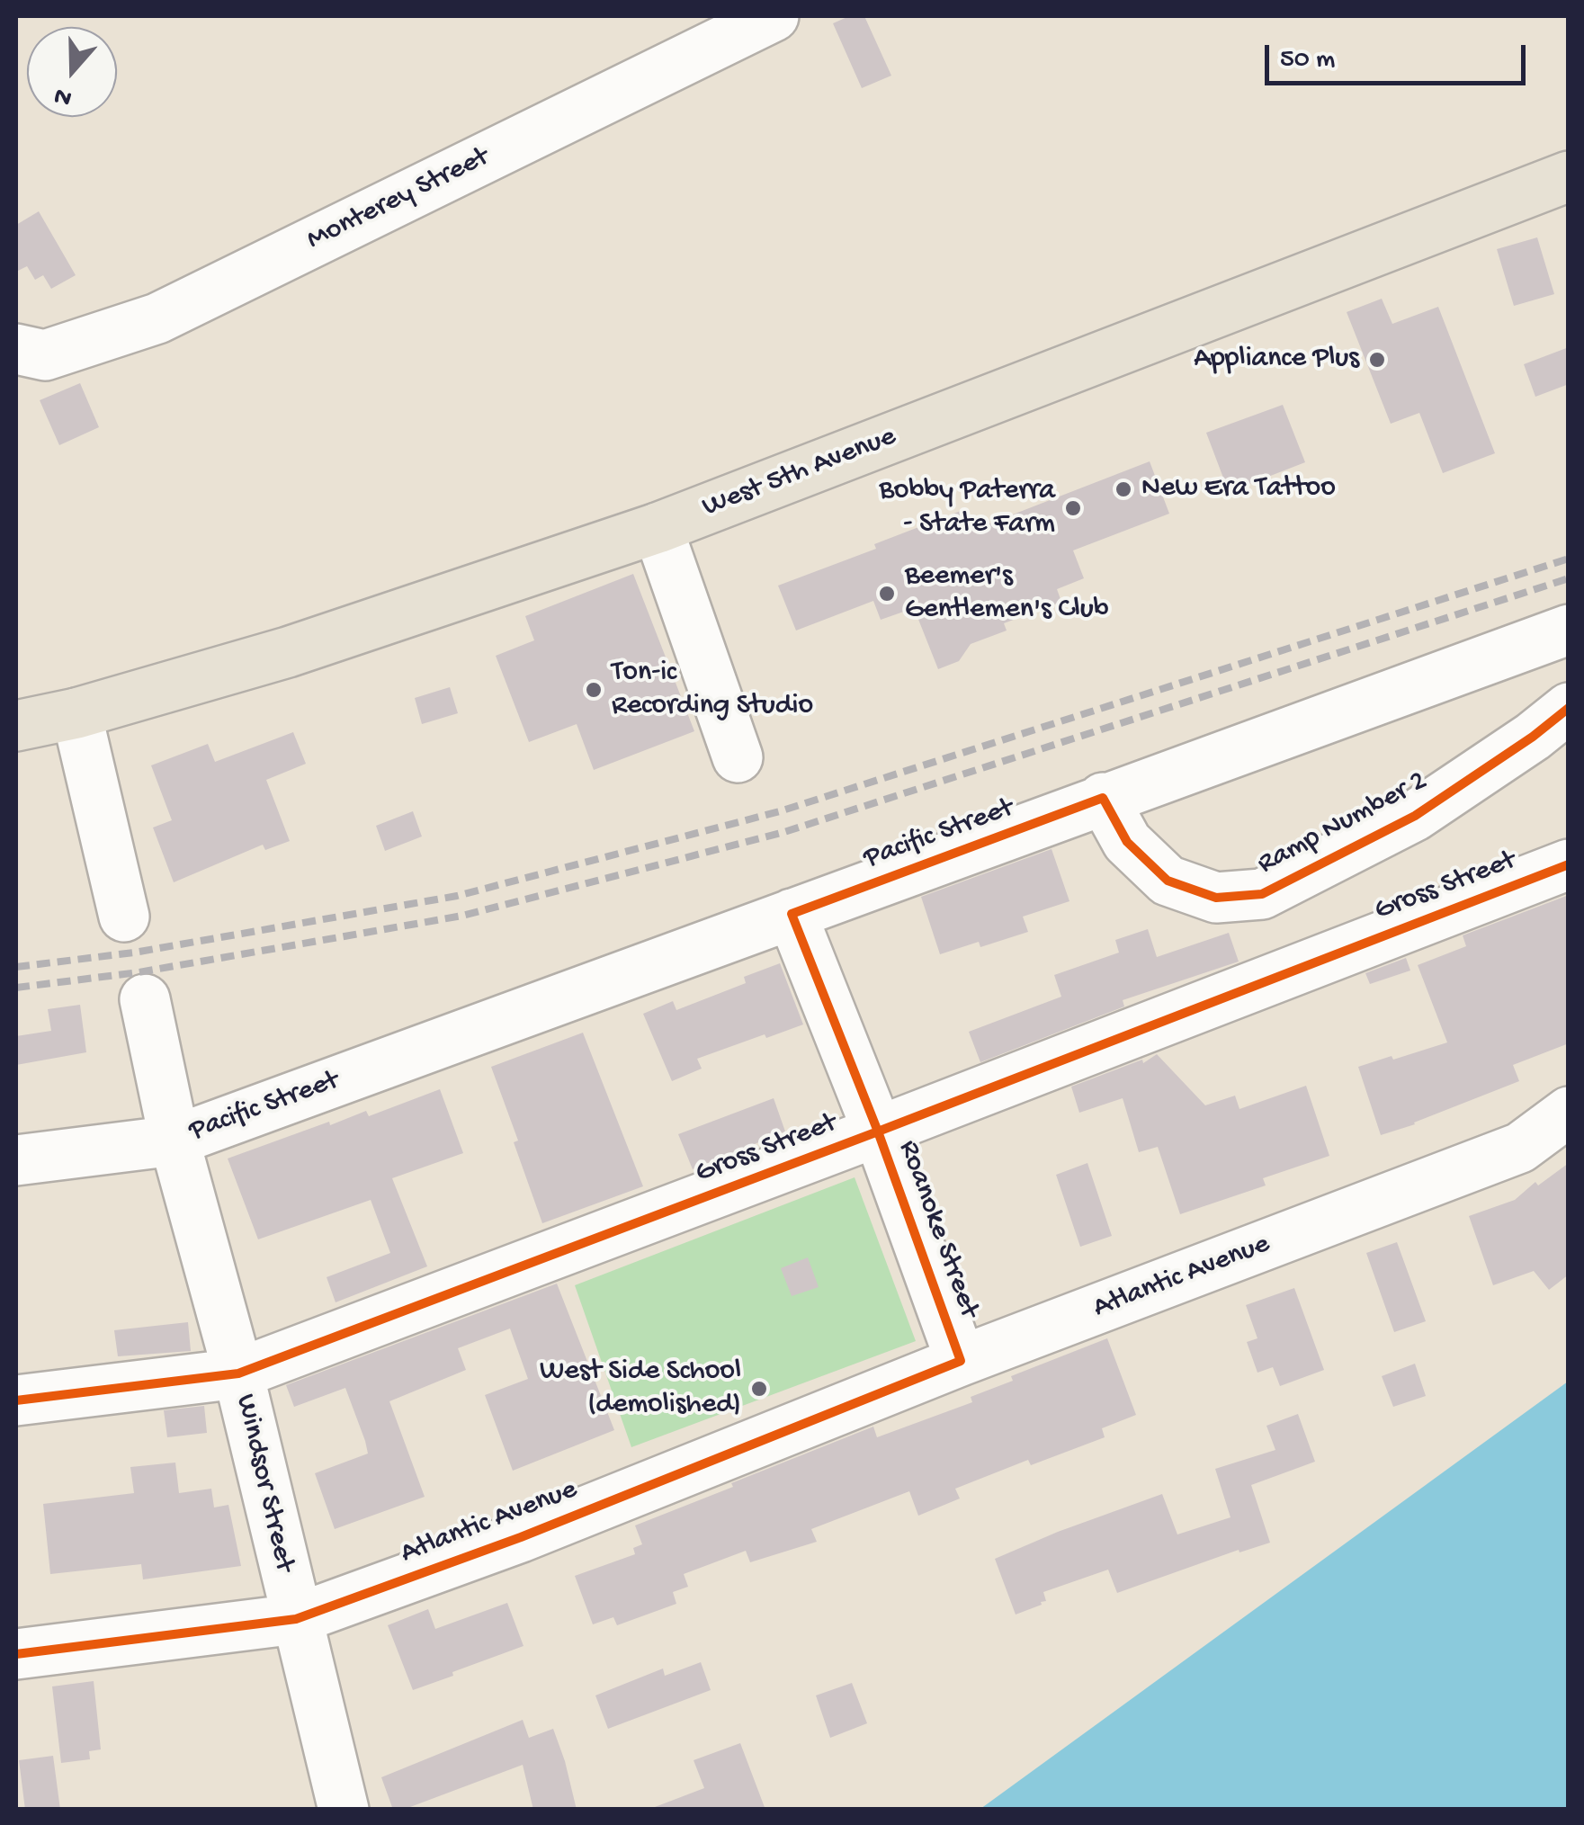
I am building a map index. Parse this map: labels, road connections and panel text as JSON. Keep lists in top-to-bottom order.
{
  "streets": {
    "main road": ["West 5th Avenue"],
    "street": [
      "Monterey Street",
      "Ramp Number 2",
      "Pacific Street",
      "Gross Street",
      "Roanoke Street",
      "Atlantic Avenue",
      "Windsor Street"
    ]
  },
  "crossings": [
    ["Ramp Number 2", "Pacific Street"],
    ["Pacific Street", "Roanoke Street"],
    ["Pacific Street", "Windsor Street"],
    ["Gross Street", "Roanoke Street"],
    ["Gross Street", "Windsor Street"],
    ["Roanoke Street", "Atlantic Avenue"],
    ["Atlantic Avenue", "Windsor Street"]
  ],
  "places": [
    "Appliance Plus",
    "New Era Tattoo",
    "Bobby Paterra - State Farm",
    "Beemer's Gentlemen's Club",
    "Ton-ic Recording Studio",
    "West Side School (demolished)"
  ],
  "scale_bar": "50 m",
  "north": "bottom"
}
